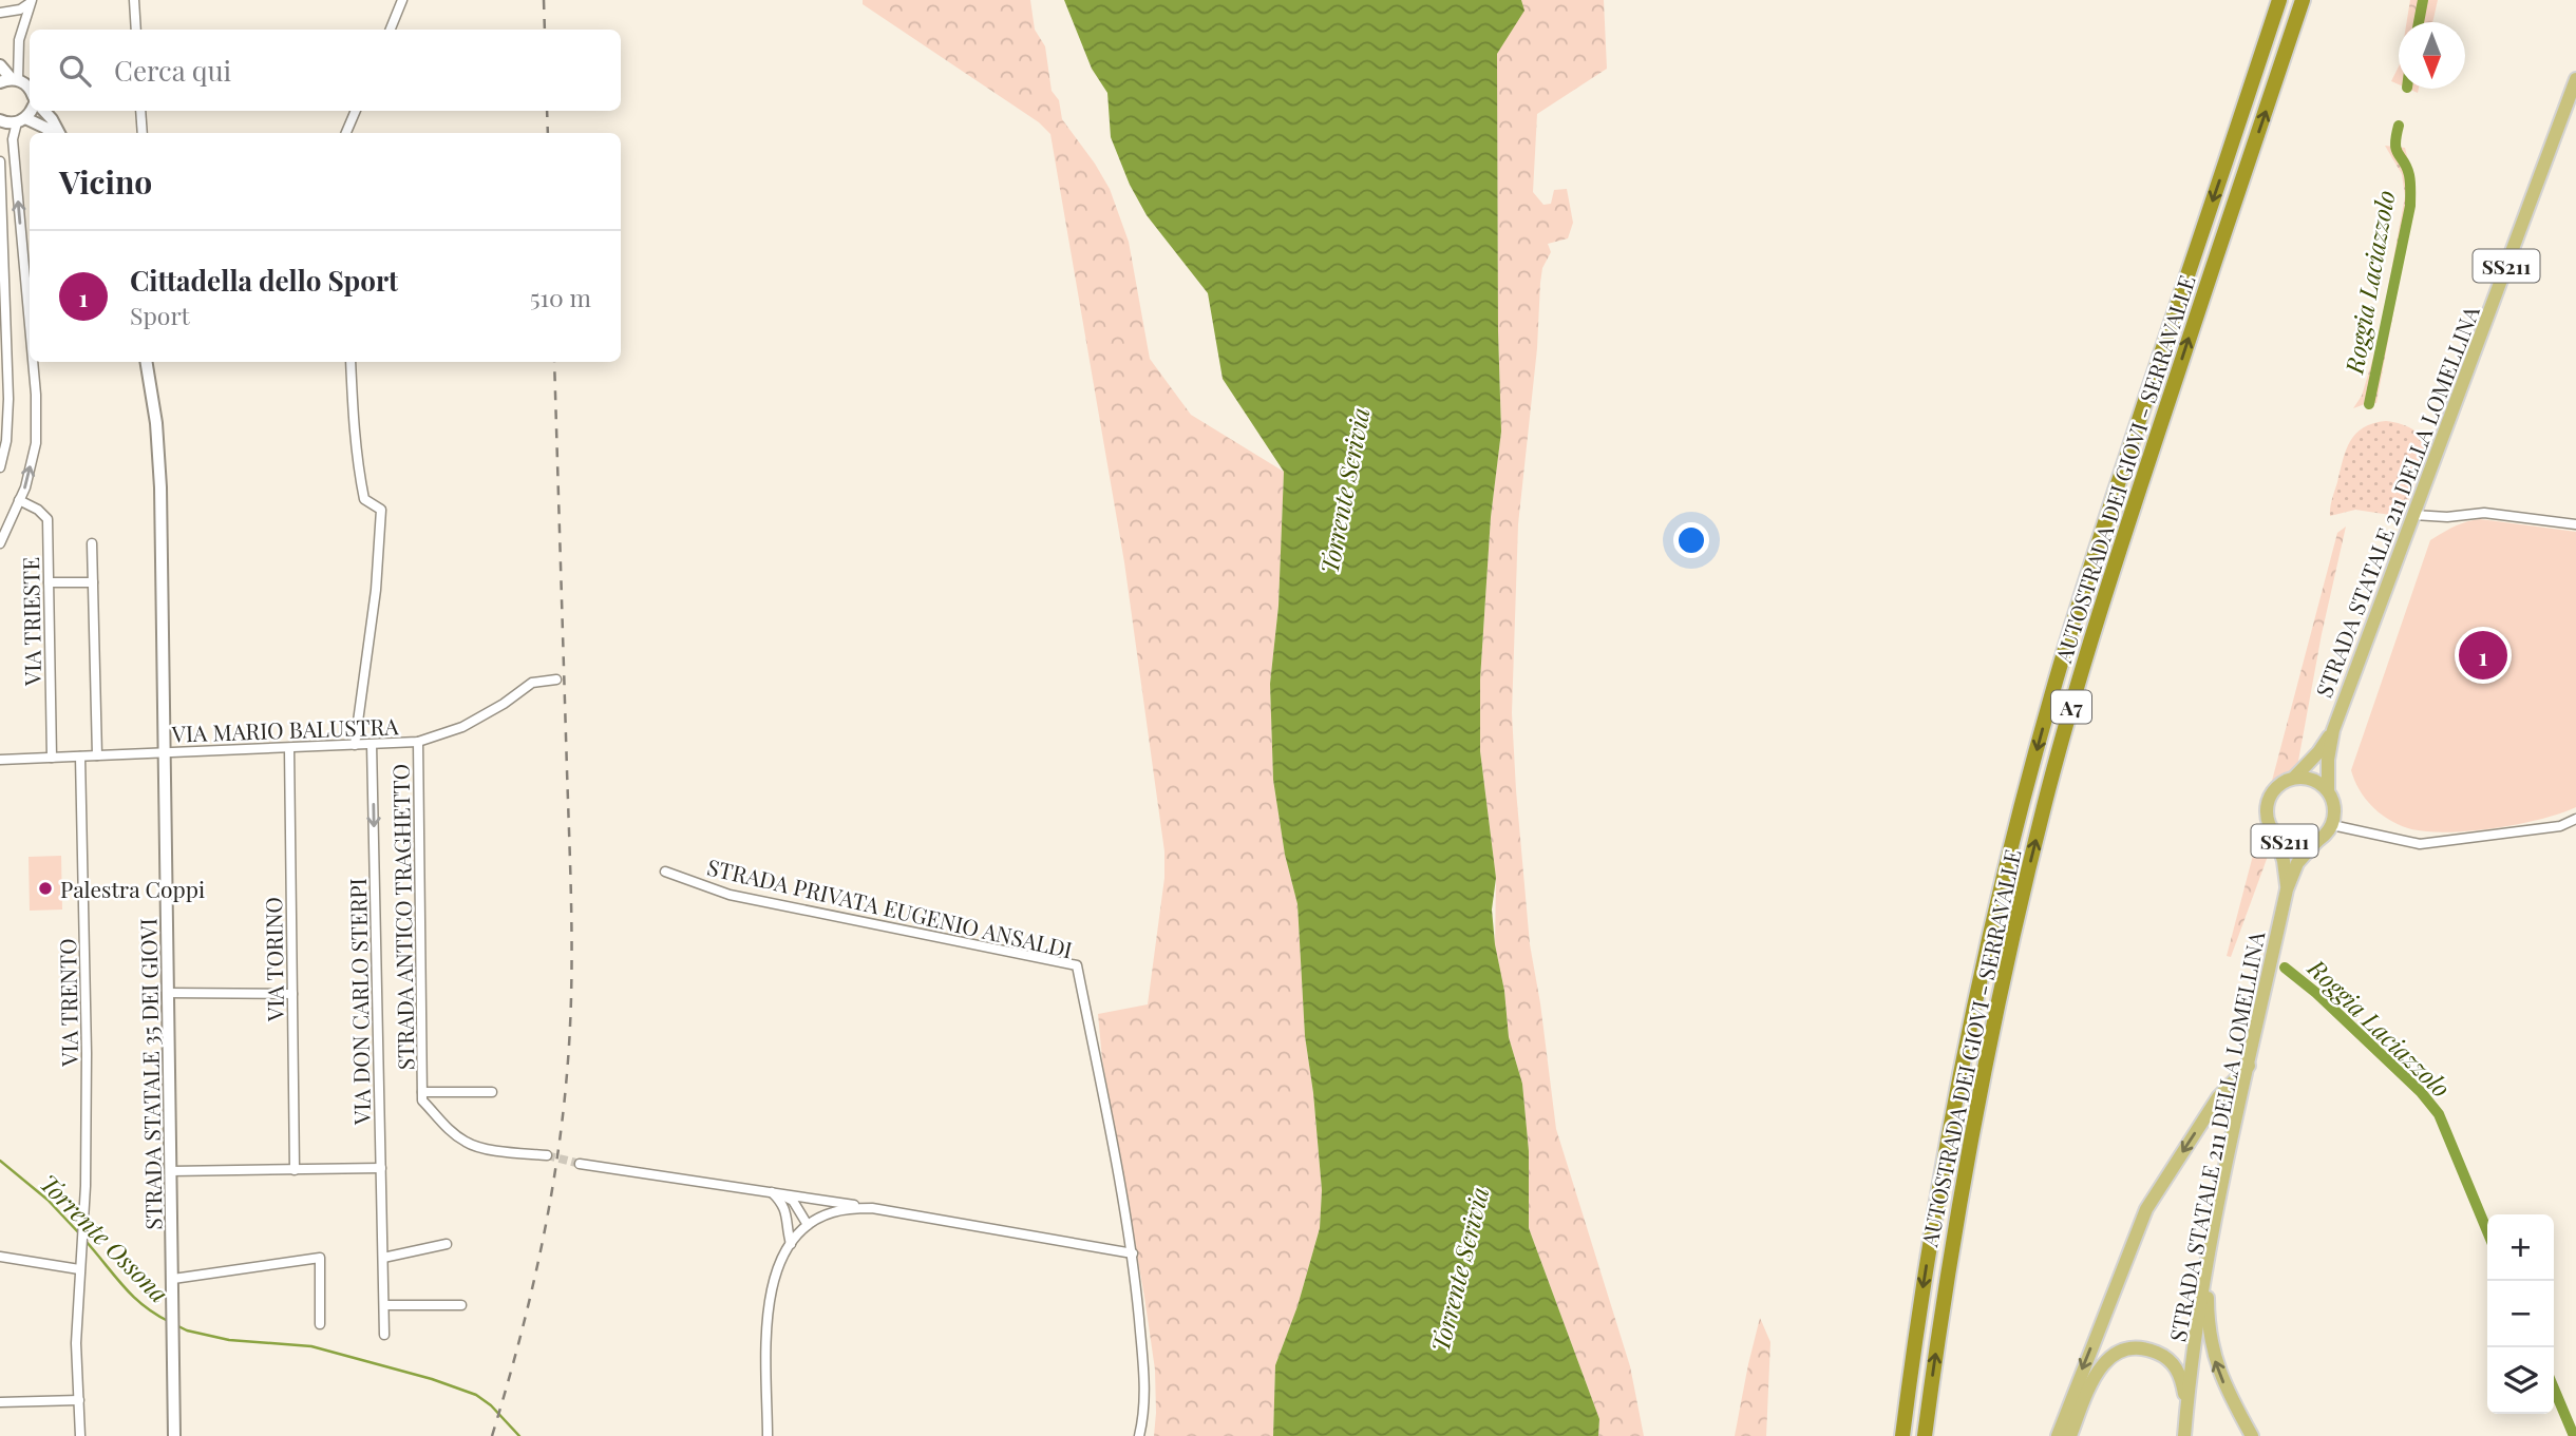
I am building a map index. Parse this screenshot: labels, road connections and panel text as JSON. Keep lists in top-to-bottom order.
{
  "streets": {
    "highway": ["AUTOSTRADA DEI GIOVI - SERRAVALLE", "A7"],
    "main road": ["SS211", "STRADA STATALE 211 DELLA LOMELLINA", "STRADA STATALE 35 DEI GIOVI"],
    "street": [
      "VIA TRIESTE",
      "VIA MARIO BALUSTRA",
      "STRADA PRIVATA EUGENIO ANSALDI",
      "STRADA ANTICO TRAGHETTO",
      "VIA TORINO",
      "VIA DON CARLO STERPI",
      "VIA TRENTO"
    ]
  },
  "crossings": [
    ["SS211", "STRADA STATALE 211 DELLA LOMELLINA"],
    ["VIA TRIESTE", "VIA MARIO BALUSTRA"],
    ["VIA MARIO BALUSTRA", "STRADA ANTICO TRAGHETTO"],
    ["VIA MARIO BALUSTRA", "VIA TORINO"],
    ["VIA MARIO BALUSTRA", "VIA DON CARLO STERPI"],
    ["VIA MARIO BALUSTRA", "VIA TRENTO"],
    ["VIA MARIO BALUSTRA", "STRADA STATALE 35 DEI GIOVI"]
  ],
  "one_way": ["VIA DON CARLO STERPI"],
  "water": ["Roggia Laciazzolo", "Torrente Scrivia", "Torrente Ossona"],
  "places": ["Palestra Coppi"],
  "north": "bottom",
  "page": {
    "search": "Cerca qui",
    "heading": "Vicino",
    "list": [
      {
        "mark": "1",
        "name": "Cittadella dello Sport",
        "note": "Sport",
        "value": "510 m"
      }
    ],
    "pins": "1",
    "map_buttons": ["+", "−"]
  }
}
